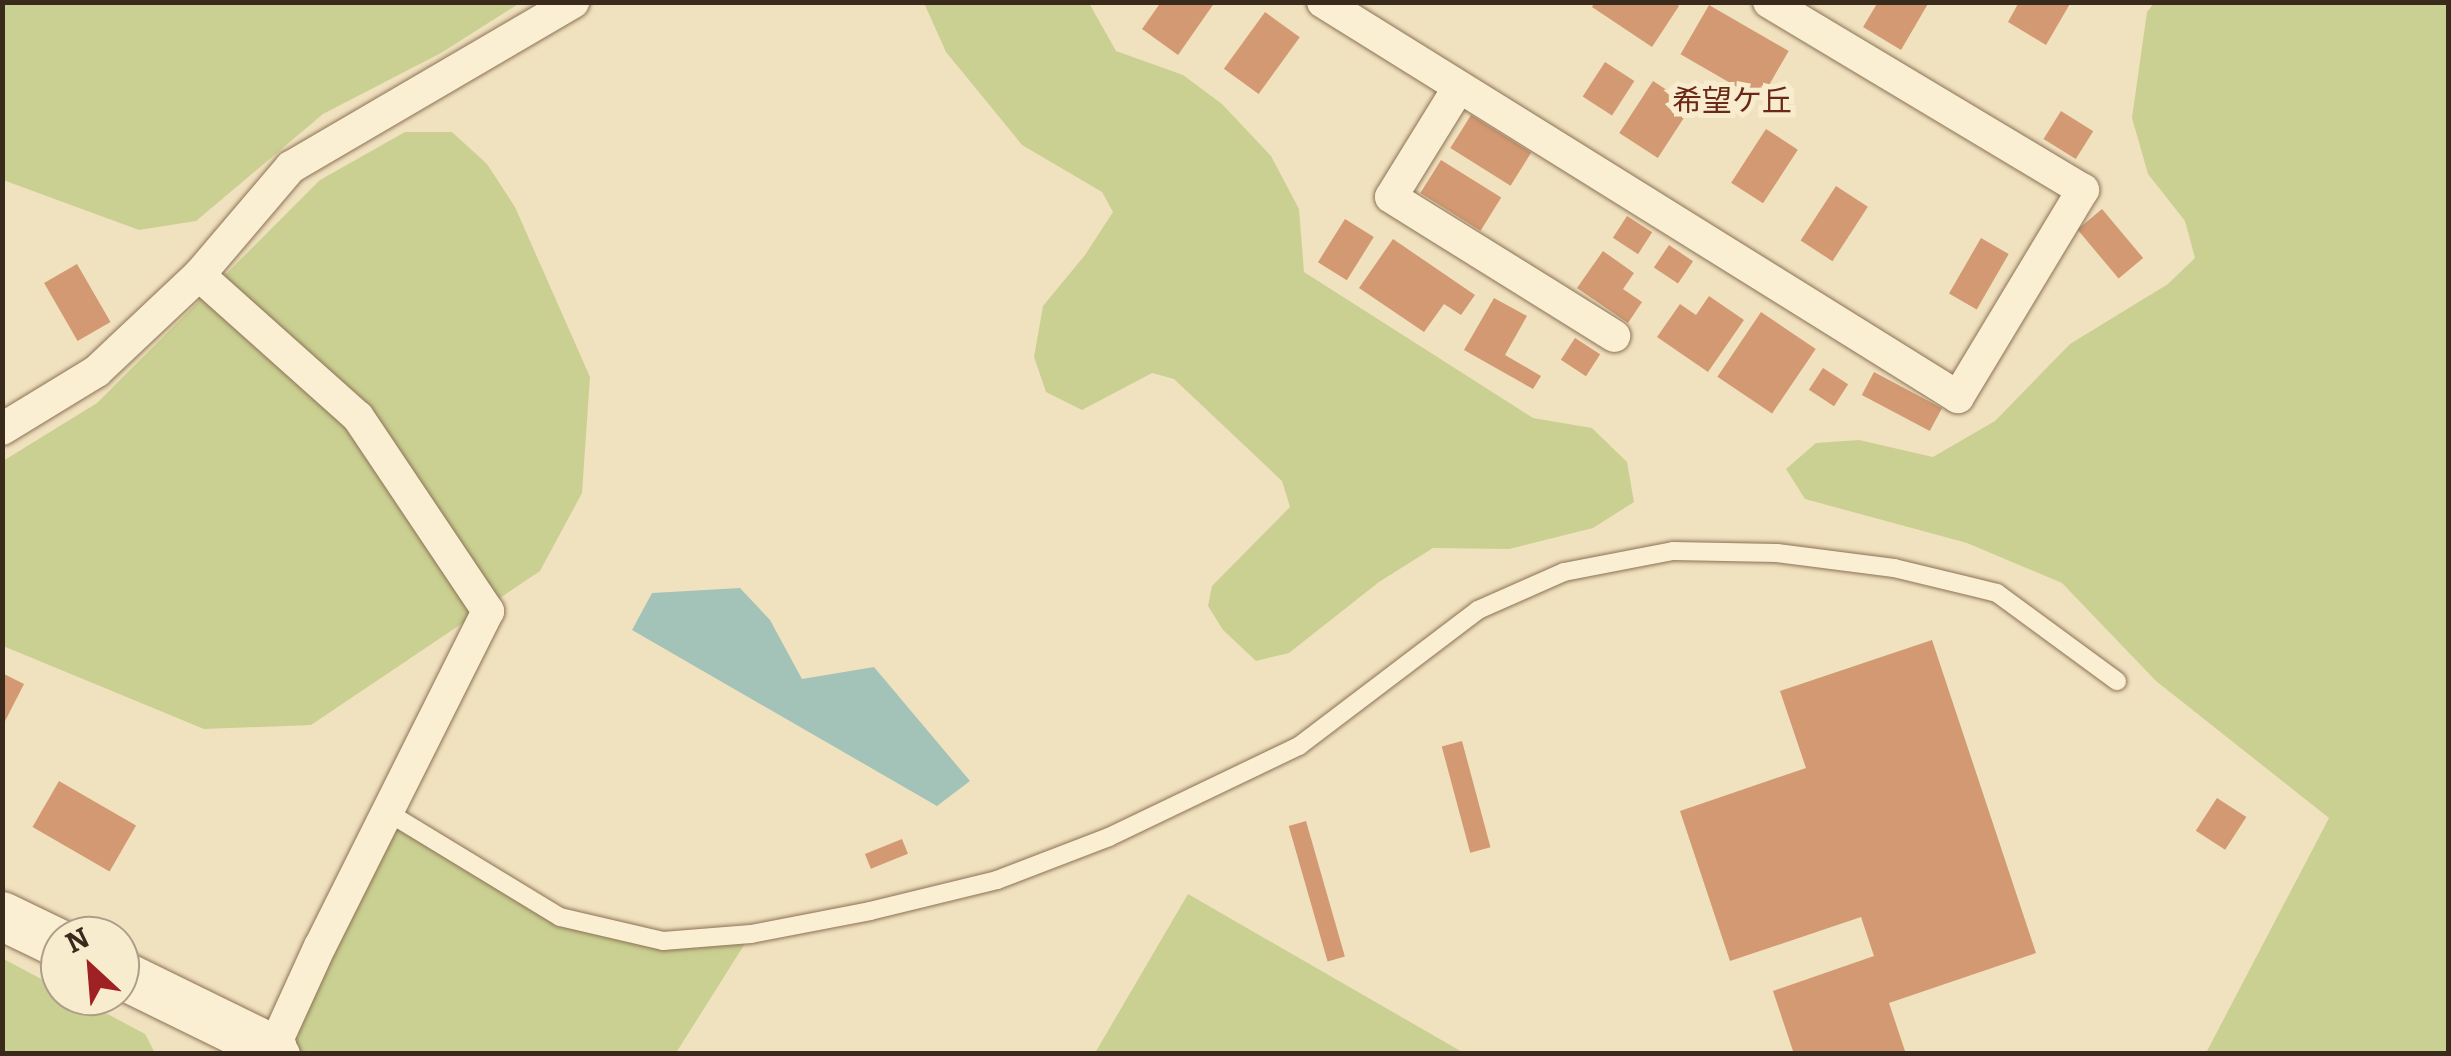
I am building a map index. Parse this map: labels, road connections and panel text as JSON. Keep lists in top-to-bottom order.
{
  "districts": ["希望ケ丘"],
  "north": "top left"
}
